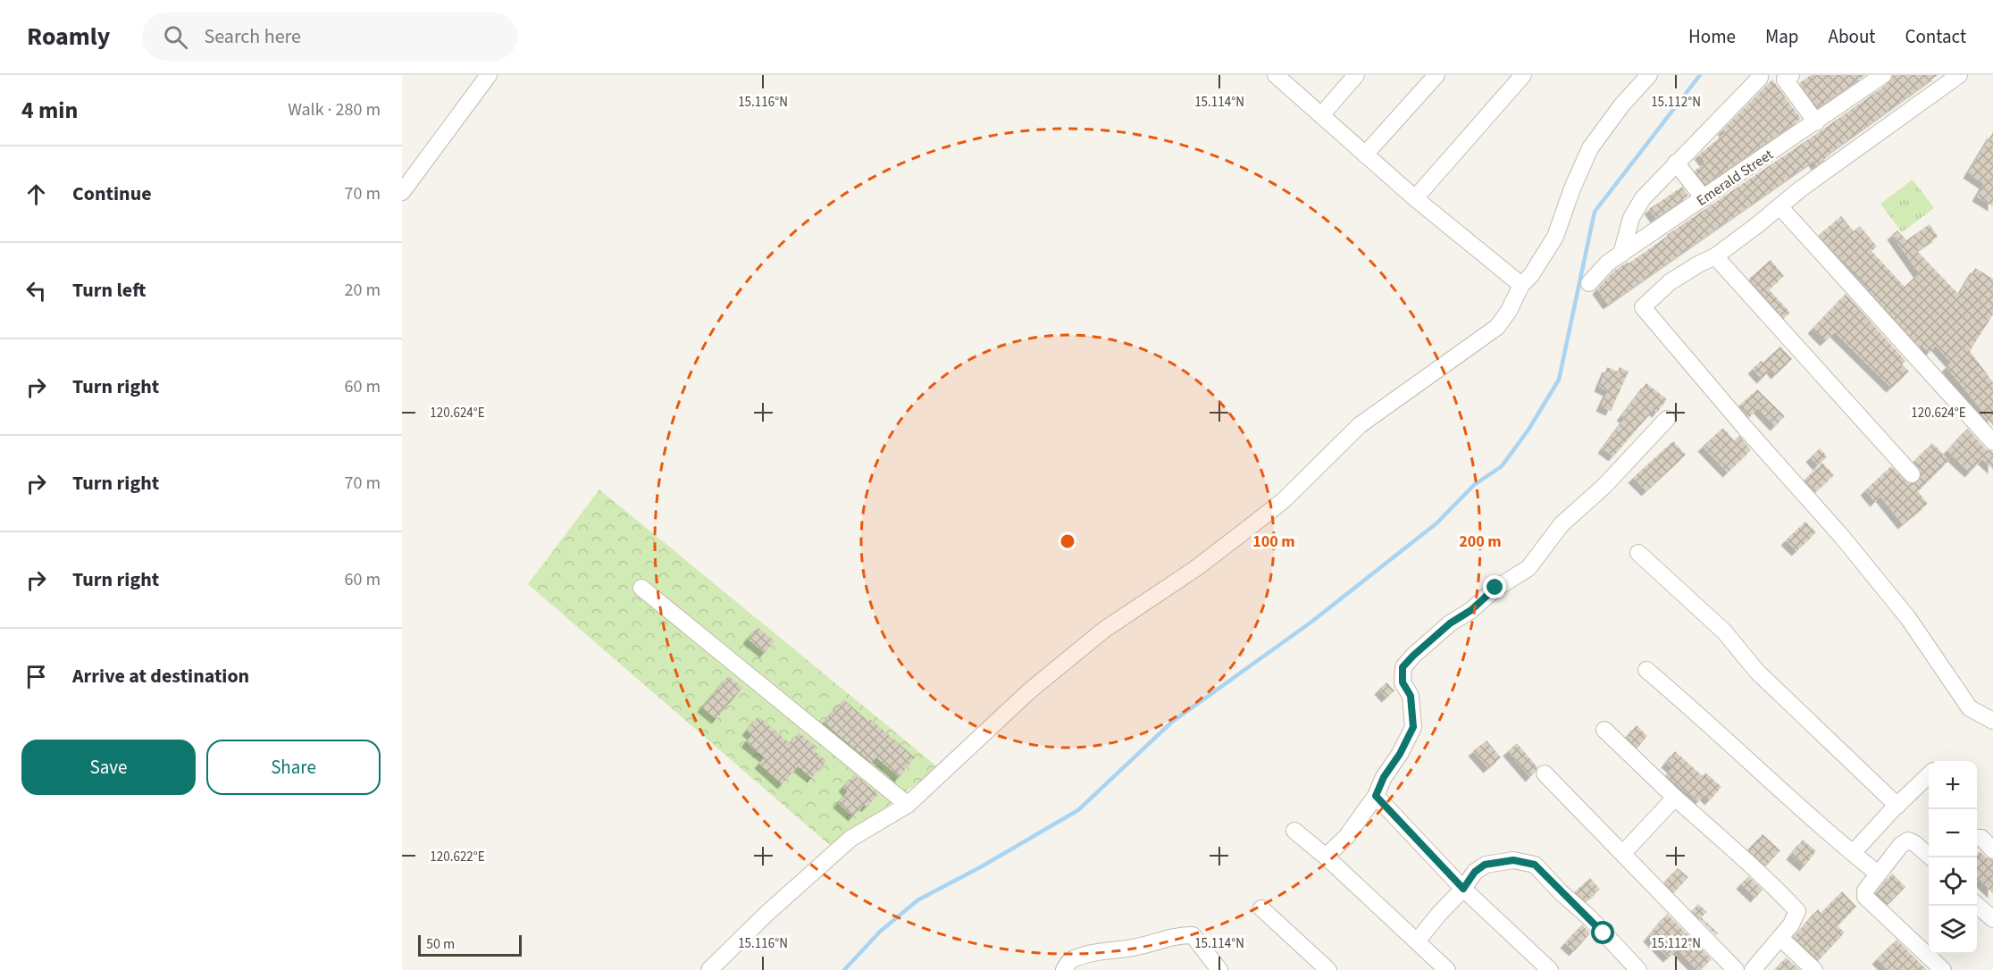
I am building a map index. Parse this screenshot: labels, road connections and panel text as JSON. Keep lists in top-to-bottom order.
{
  "streets": {
    "street": ["Emerald Street"]
  },
  "scale_bar": "50 m",
  "page": {
    "header": "Roamly",
    "search": "Search here",
    "nav": [
      "Home",
      "Map",
      "About",
      "Contact"
    ],
    "heading": ["4 min", "Walk · 280 m"],
    "list": [
      ["Continue", "70 m"],
      ["Turn left", "20 m"],
      ["Turn right", "60 m"],
      ["Turn right", "70 m"],
      ["Turn right", "60 m"],
      "Arrive at destination"
    ],
    "buttons": ["Save", "Share"],
    "map_buttons": ["+", "−"],
    "scale": "50 m"
  },
  "coordinates": [
    "15.116°N",
    "15.114°N",
    "15.112°N",
    "120.624°E",
    "120.622°E"
  ],
  "rings": ["100 m", "200 m"]
}
